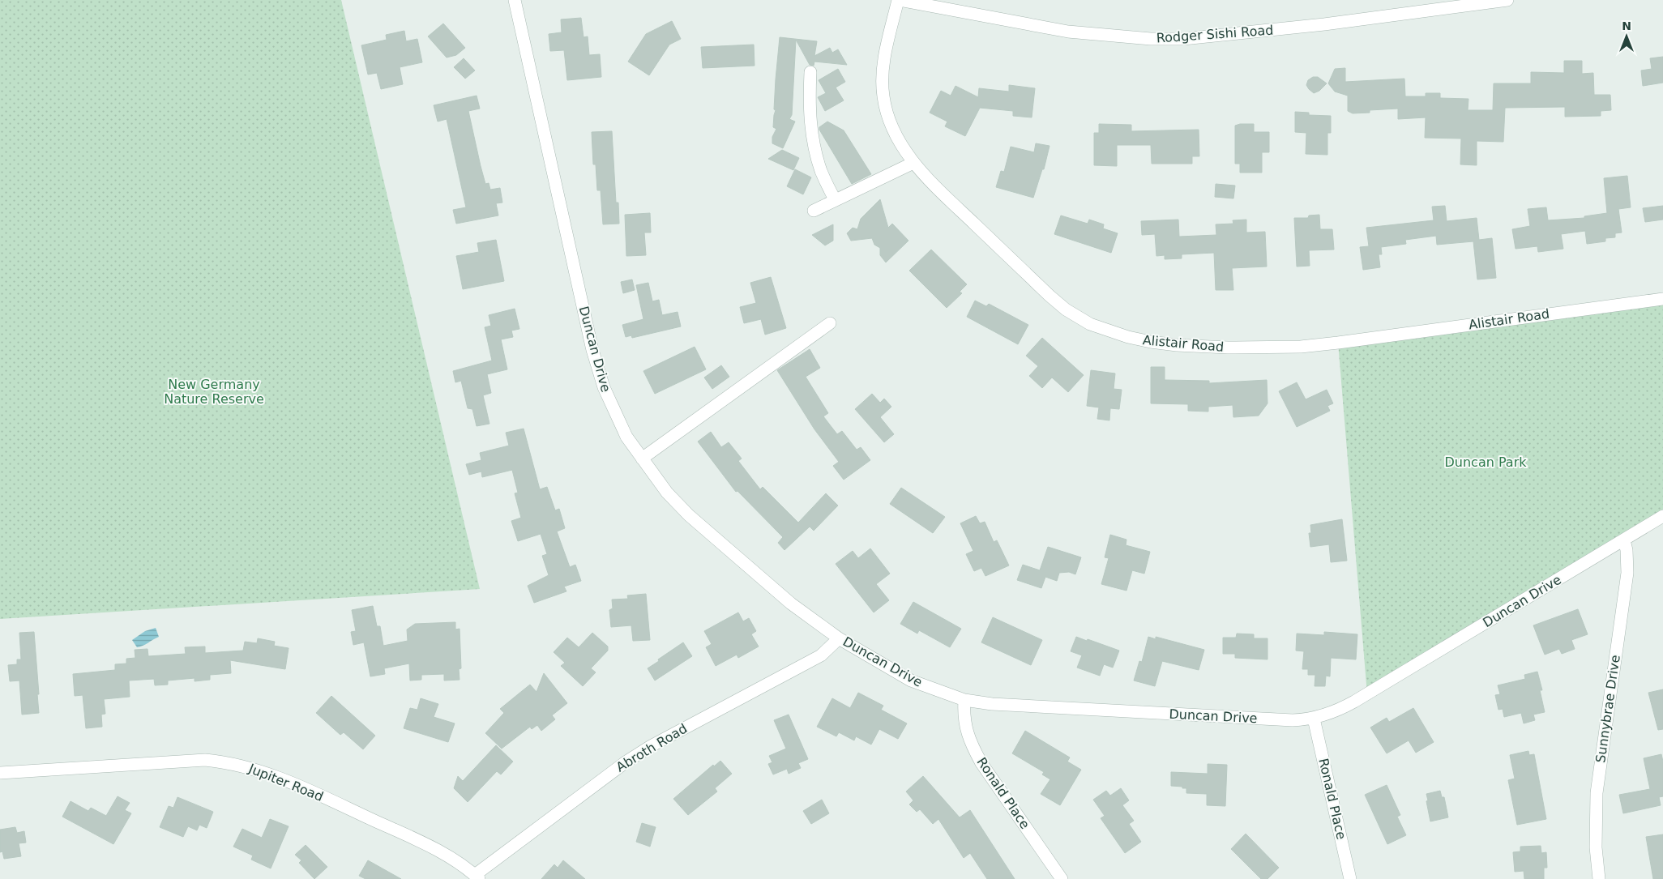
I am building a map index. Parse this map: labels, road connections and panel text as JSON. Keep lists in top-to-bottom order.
{
  "streets": {
    "street": [
      "Rodger Sishi Road",
      "Alistair Road",
      "Duncan Drive",
      "Sunnybrae Drive",
      "Abroth Road",
      "Jupiter Road",
      "Ronald Place"
    ]
  },
  "crossings": [
    ["Rodger Sishi Road", "Alistair Road"],
    ["Duncan Drive", "Sunnybrae Drive"],
    ["Duncan Drive", "Abroth Road"],
    ["Duncan Drive", "Ronald Place"],
    ["Abroth Road", "Jupiter Road"]
  ],
  "parks": ["New Germany Nature Reserve", "Duncan Park"],
  "north": "top"
}
